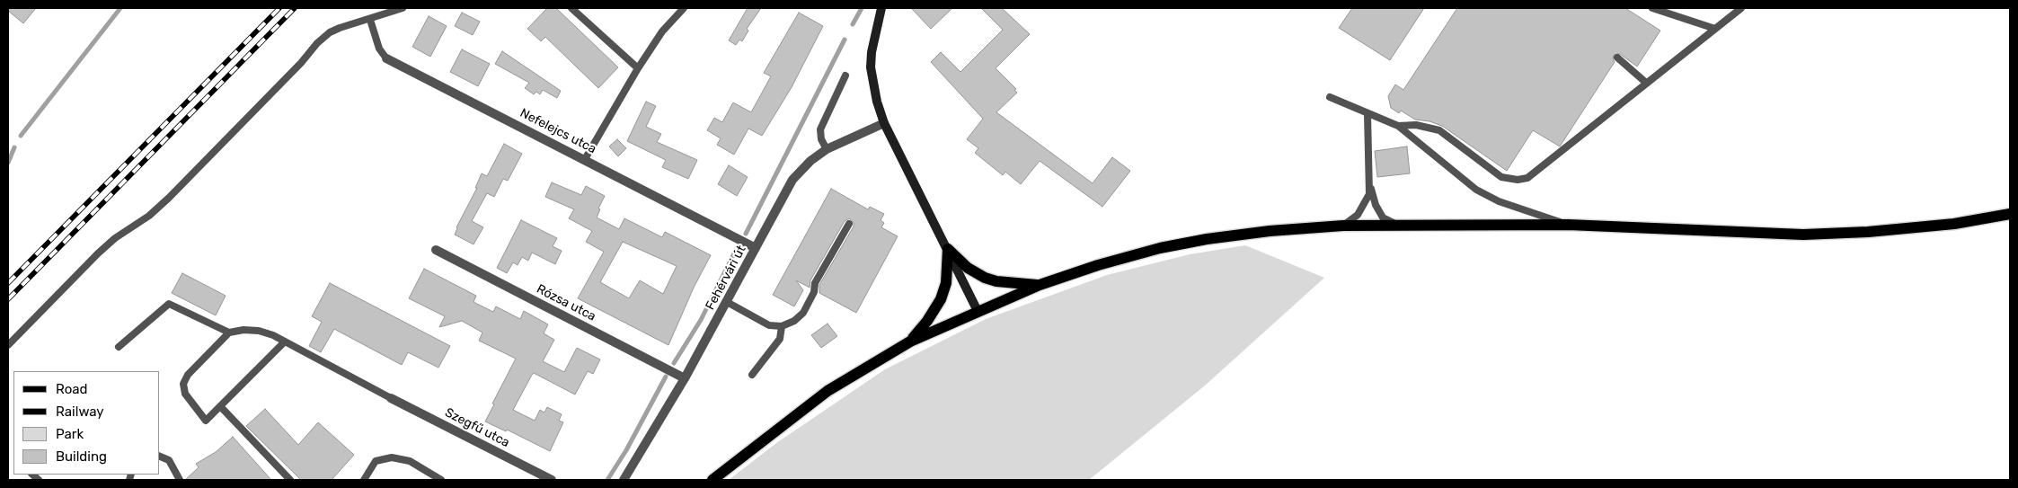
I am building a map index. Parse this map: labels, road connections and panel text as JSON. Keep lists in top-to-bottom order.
{
  "streets": {
    "street": [
      "Nefelejcs utca",
      "Fehérvári út",
      "Rózsa utca",
      "Szegfű utca"
    ]
  },
  "crossings": [
    ["Nefelejcs utca", "Fehérvári út"],
    ["Fehérvári út", "Rózsa utca"]
  ],
  "legend": [
    "Road",
    "Railway",
    "Park",
    "Building"
  ]
}
